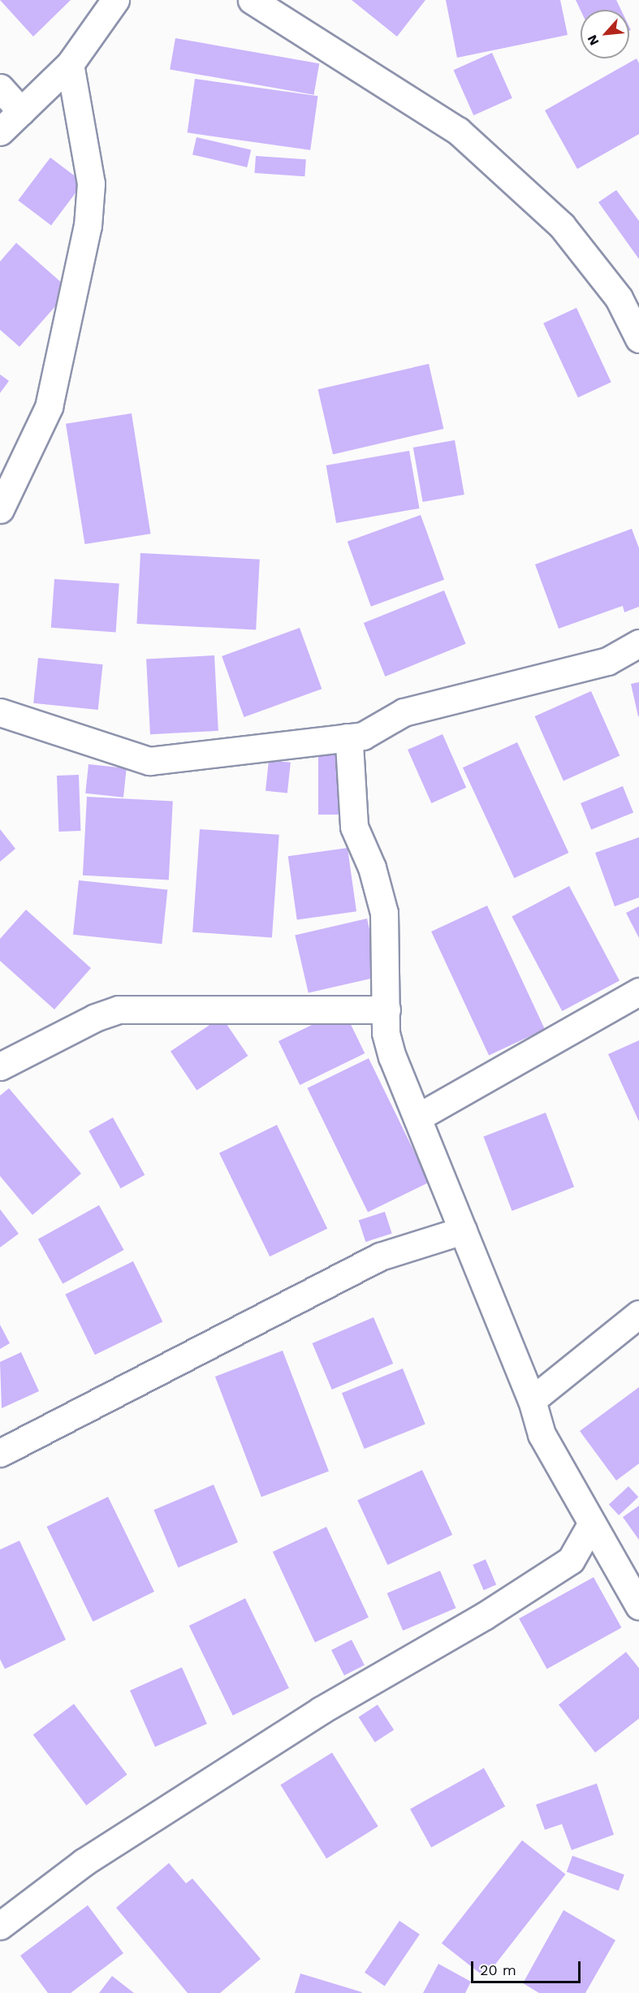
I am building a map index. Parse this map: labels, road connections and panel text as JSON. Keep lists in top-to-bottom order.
{
  "scale_bar": "20 m",
  "north": "bottom left"
}
